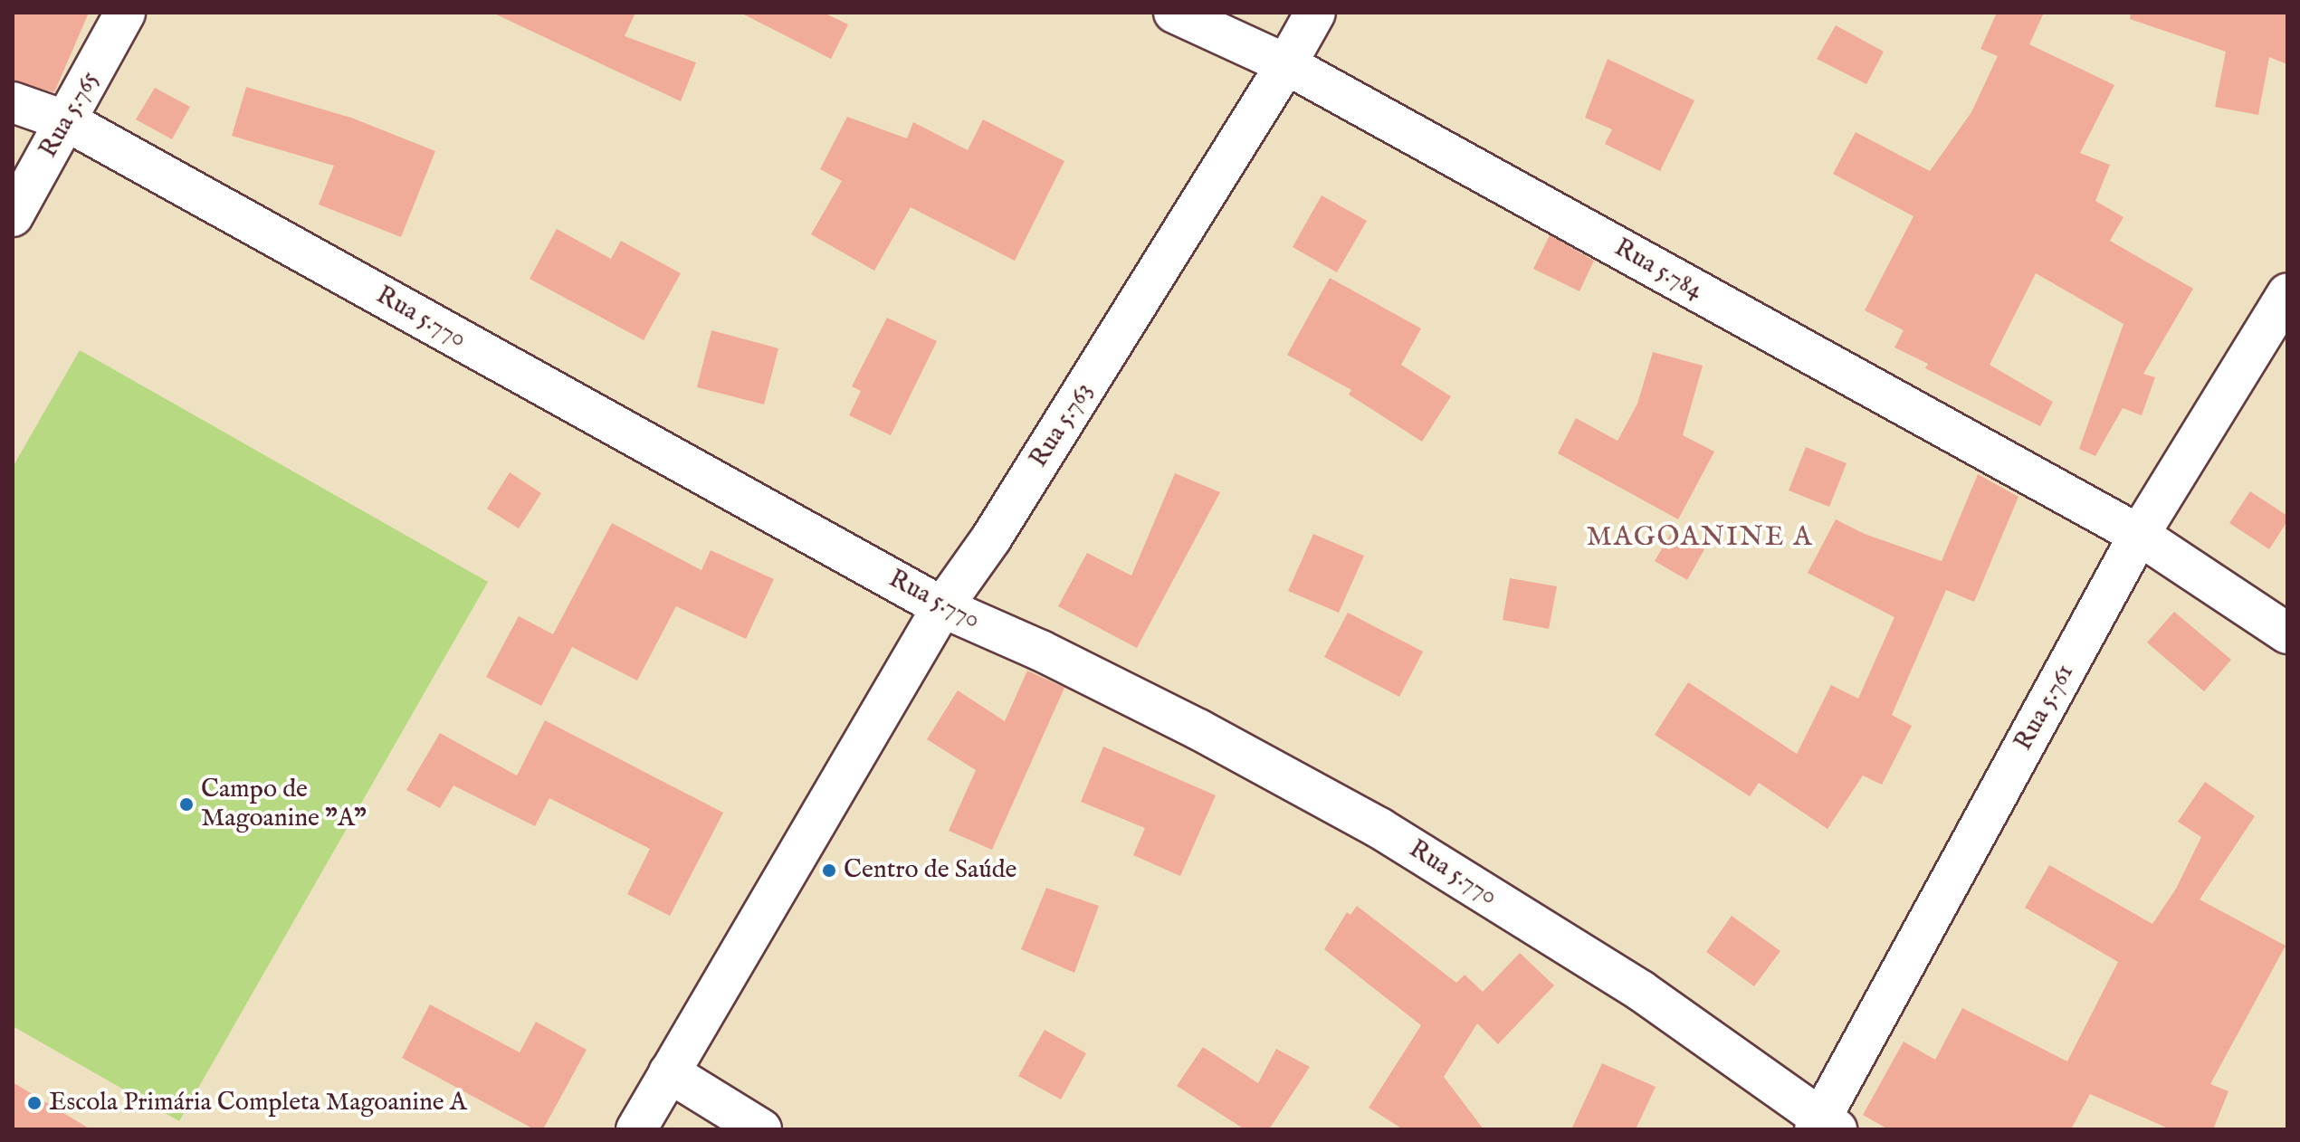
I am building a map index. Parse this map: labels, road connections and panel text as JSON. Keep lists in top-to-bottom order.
{
  "streets": {
    "street": [
      "Rua 5.765",
      "Rua 5.784",
      "Rua 5.770",
      "Rua 5.763",
      "Rua 5.761"
    ]
  },
  "crossings": [
    ["Rua 5.765", "Rua 5.770"],
    ["Rua 5.784", "Rua 5.763"],
    ["Rua 5.784", "Rua 5.761"],
    ["Rua 5.770", "Rua 5.763"],
    ["Rua 5.770", "Rua 5.761"]
  ],
  "districts": ["MAGOANINE A"],
  "places": ["Campo de Magoanine \"A\"", "Centro de Saúde", "Escola Primária Completa Magoanine A"]
}
